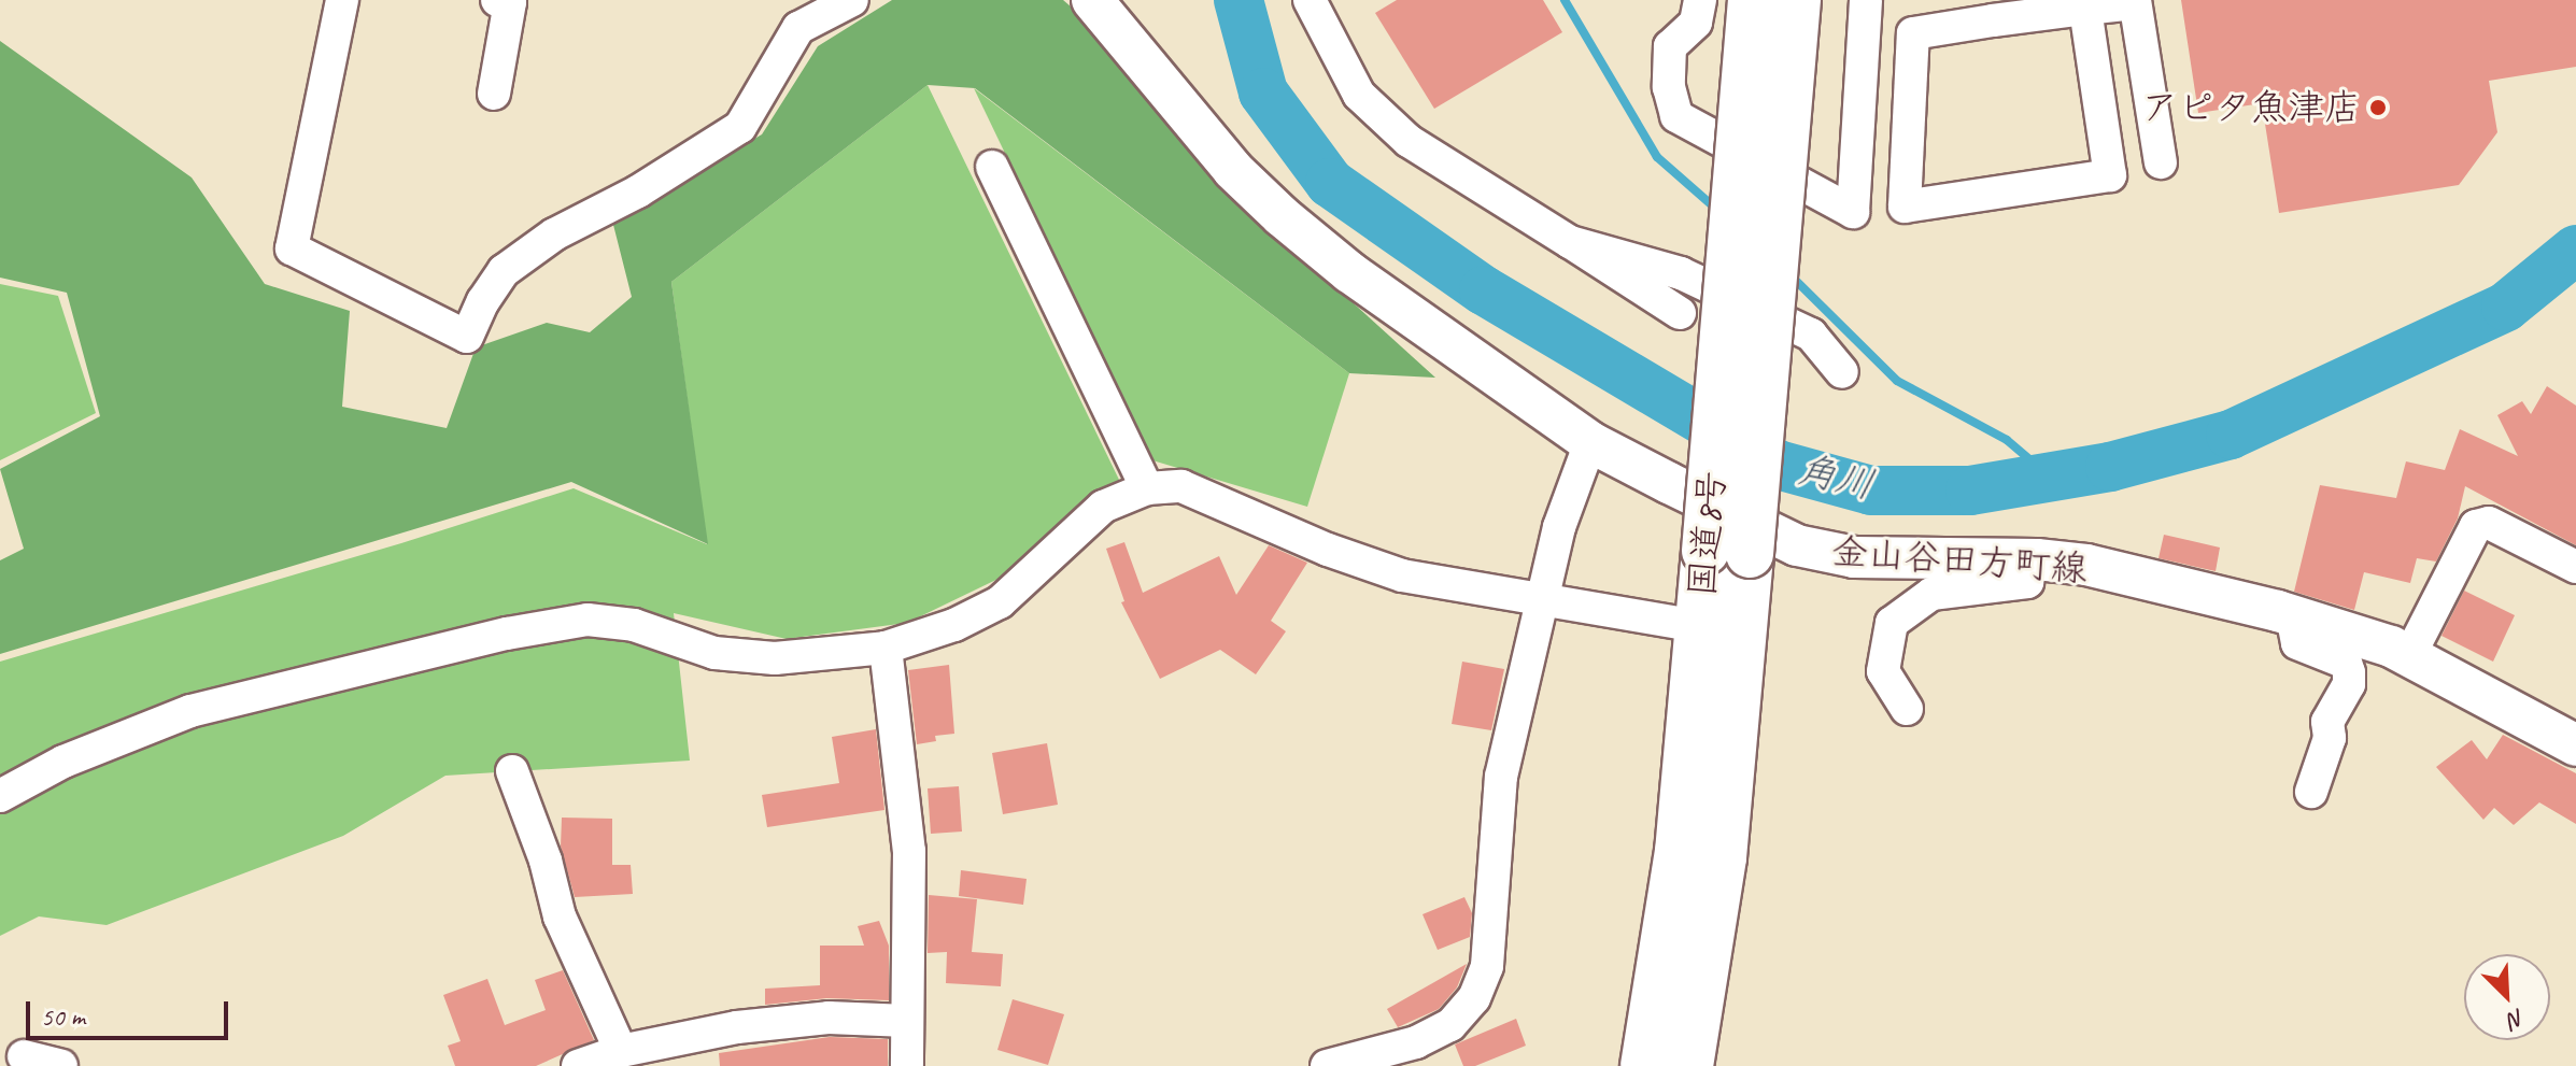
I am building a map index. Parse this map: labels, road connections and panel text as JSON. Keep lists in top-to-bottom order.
{
  "streets": {
    "highway": ["国道8号"],
    "main road": ["金山谷田方町線"]
  },
  "water": ["角川"],
  "places": ["アピタ魚津店"],
  "scale_bar": "50 m",
  "north": "bottom right"
}
